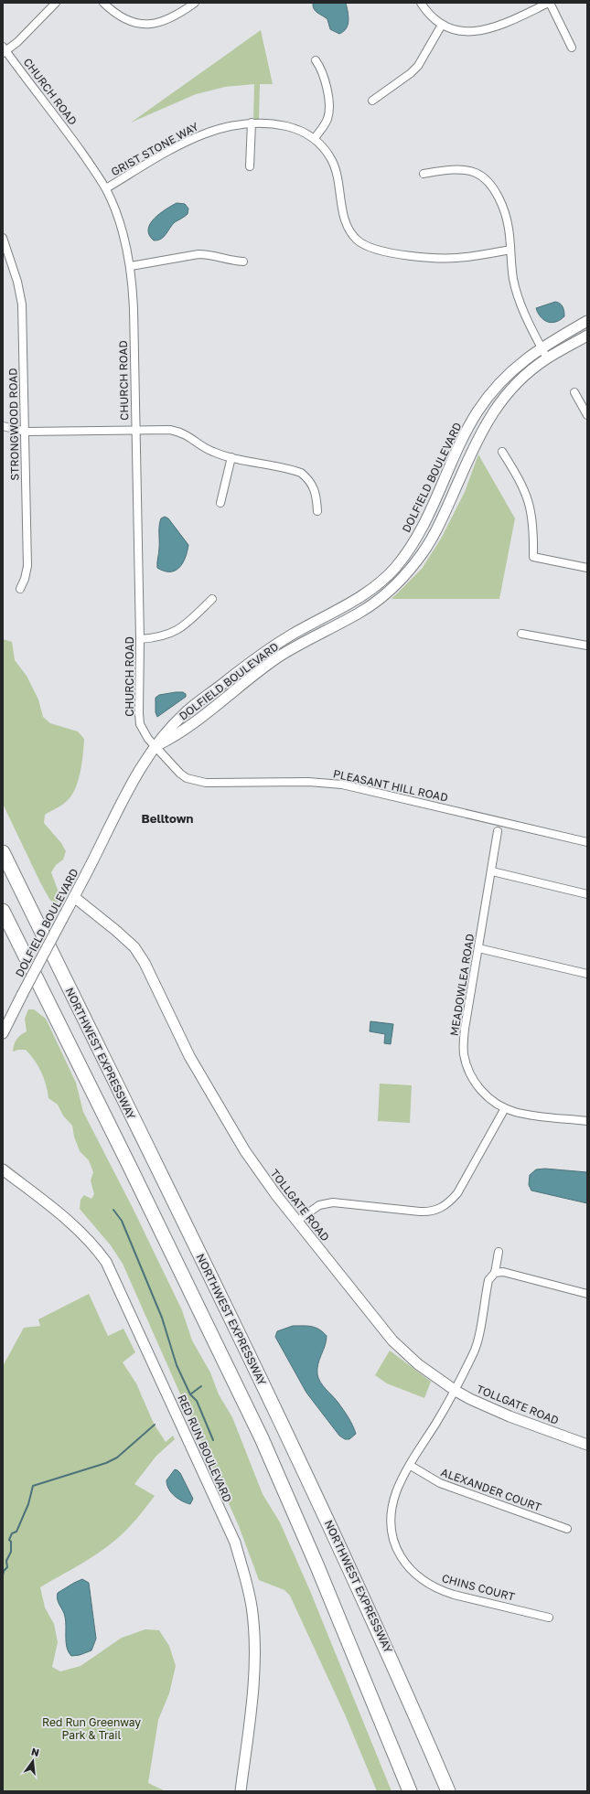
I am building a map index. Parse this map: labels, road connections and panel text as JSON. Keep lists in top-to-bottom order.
{
  "streets": {
    "highway": ["NORTHWEST EXPRESSWAY"],
    "main road": ["DOLFIELD BOULEVARD", "TOLLGATE ROAD", "RED RUN BOULEVARD"],
    "street": [
      "CHURCH ROAD",
      "GRIST STONE WAY",
      "STRONGWOOD ROAD",
      "PLEASANT HILL ROAD",
      "MEADOWLEA ROAD",
      "ALEXANDER COURT",
      "CHINS COURT"
    ]
  },
  "crossings": [
    ["CHURCH ROAD", "GRIST STONE WAY"],
    ["CHURCH ROAD", "DOLFIELD BOULEVARD"],
    ["CHURCH ROAD", "PLEASANT HILL ROAD"],
    ["DOLFIELD BOULEVARD", "PLEASANT HILL ROAD"],
    ["DOLFIELD BOULEVARD", "TOLLGATE ROAD"],
    ["TOLLGATE ROAD", "CHINS COURT"],
    ["ALEXANDER COURT", "CHINS COURT"]
  ],
  "districts": ["Belltown"],
  "parks": ["Red Run Greenway Park & Trail"],
  "north": "top"
}
